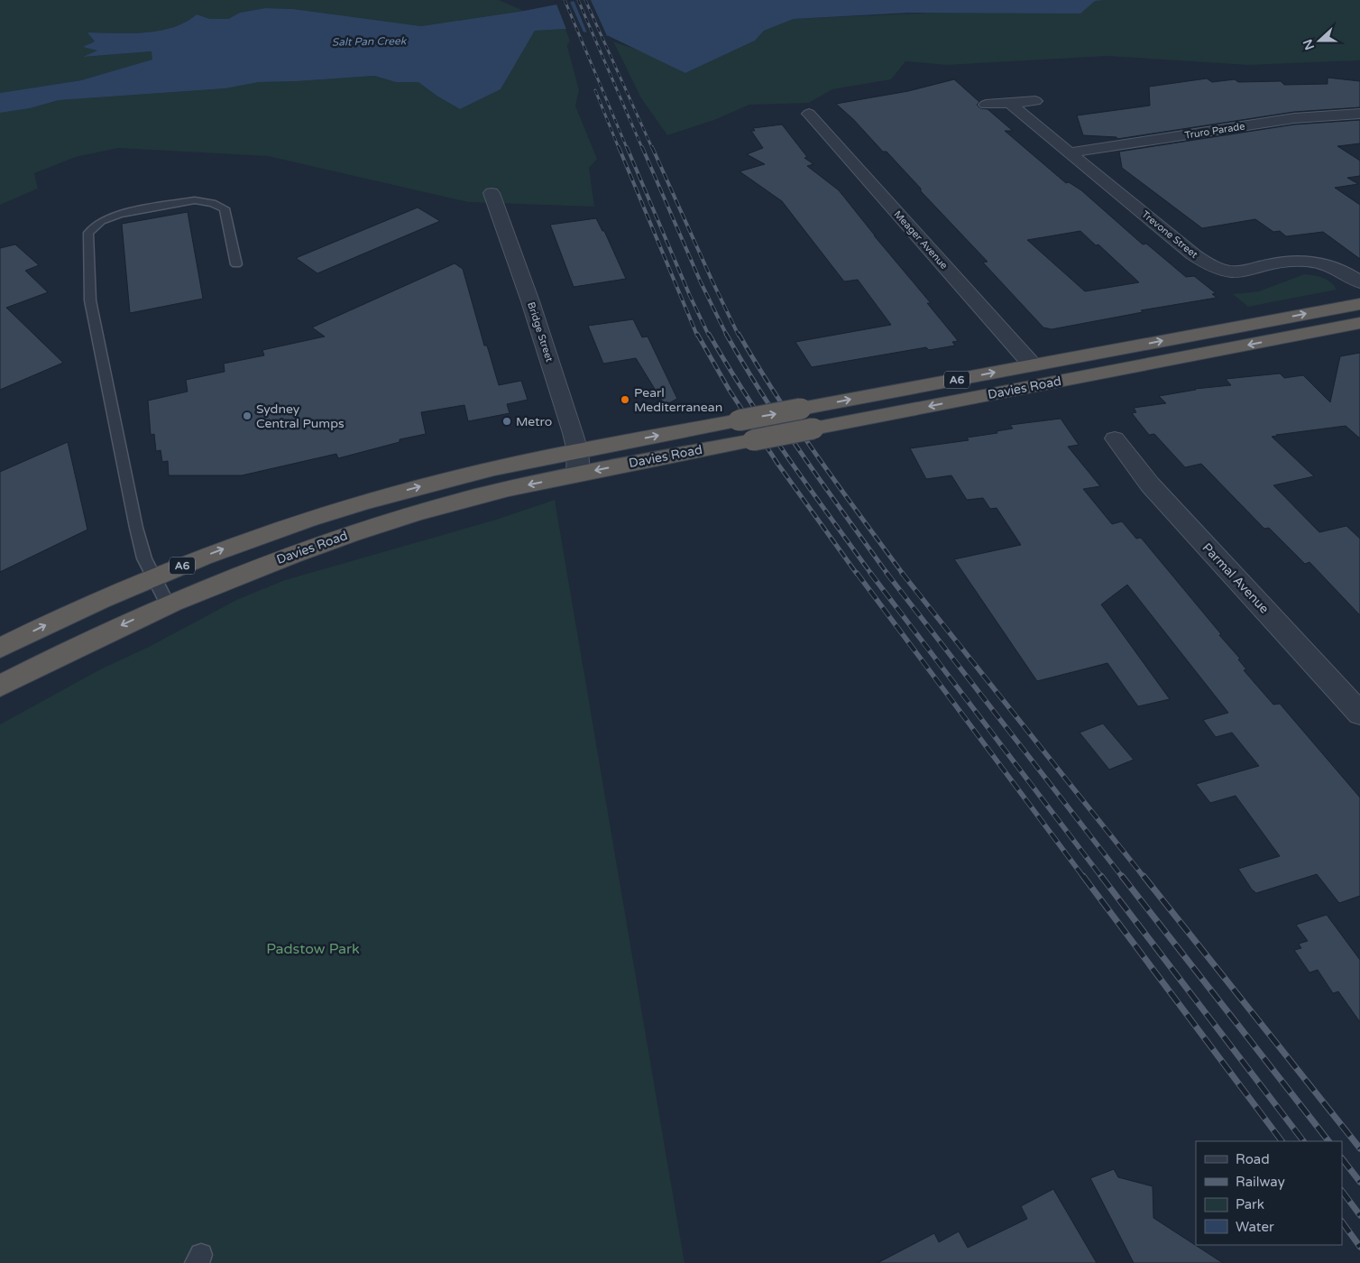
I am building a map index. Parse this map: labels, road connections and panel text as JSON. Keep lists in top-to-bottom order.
{
  "streets": {
    "highway": ["A6", "Davies Road"],
    "street": [
      "Truro Parade",
      "Trevone Street",
      "Meager Avenue",
      "Bridge Street",
      "Parmal Avenue"
    ]
  },
  "crossings": [
    ["Truro Parade", "Trevone Street"],
    ["Meager Avenue", "Davies Road"],
    ["Bridge Street", "Davies Road"]
  ],
  "water": ["Salt Pan Creek"],
  "parks": ["Padstow Park"],
  "places": ["Pearl Mediterranean", "Sydney Central Pumps", "Metro"],
  "legend": [
    "Road",
    "Railway",
    "Park",
    "Water"
  ],
  "north": "left"
}
